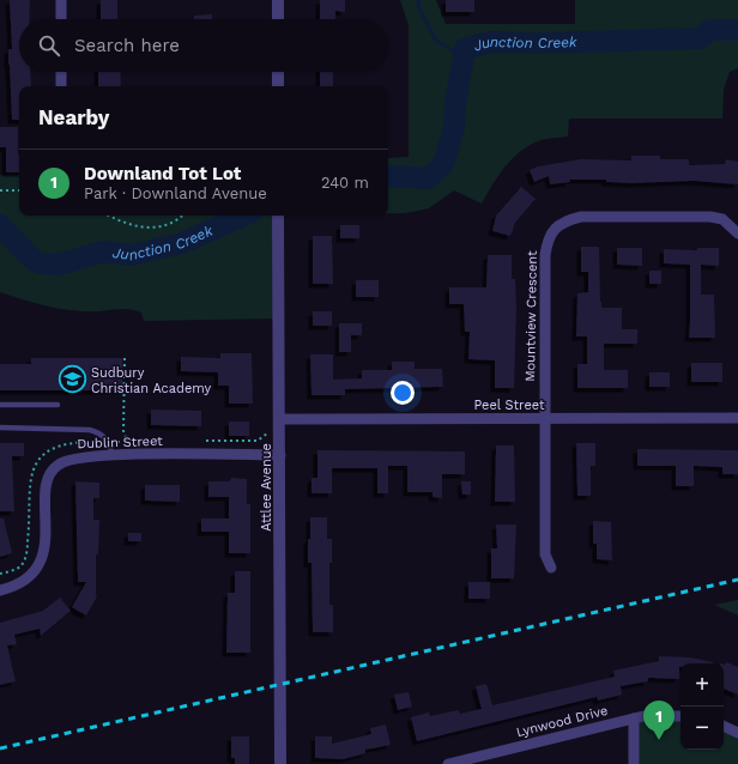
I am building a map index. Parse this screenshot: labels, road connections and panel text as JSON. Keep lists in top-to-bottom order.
{
  "streets": {
    "street": [
      "Mountview Crescent",
      "Peel Street",
      "Dublin Street",
      "Attlee Avenue",
      "Lynwood Drive"
    ]
  },
  "crossings": [
    ["Mountview Crescent", "Peel Street"],
    ["Peel Street", "Attlee Avenue"],
    ["Dublin Street", "Attlee Avenue"]
  ],
  "water": ["Junction Creek"],
  "places": {
    "school or university": ["Sudbury Christian Academy"]
  },
  "page": {
    "search": "Search here",
    "heading": "Nearby",
    "list": [
      {
        "mark": "1",
        "name": "Downland Tot Lot",
        "note": "Park · Downland Avenue",
        "value": "240 m"
      }
    ],
    "map_buttons": ["+", "−"],
    "pins": "1"
  }
}
